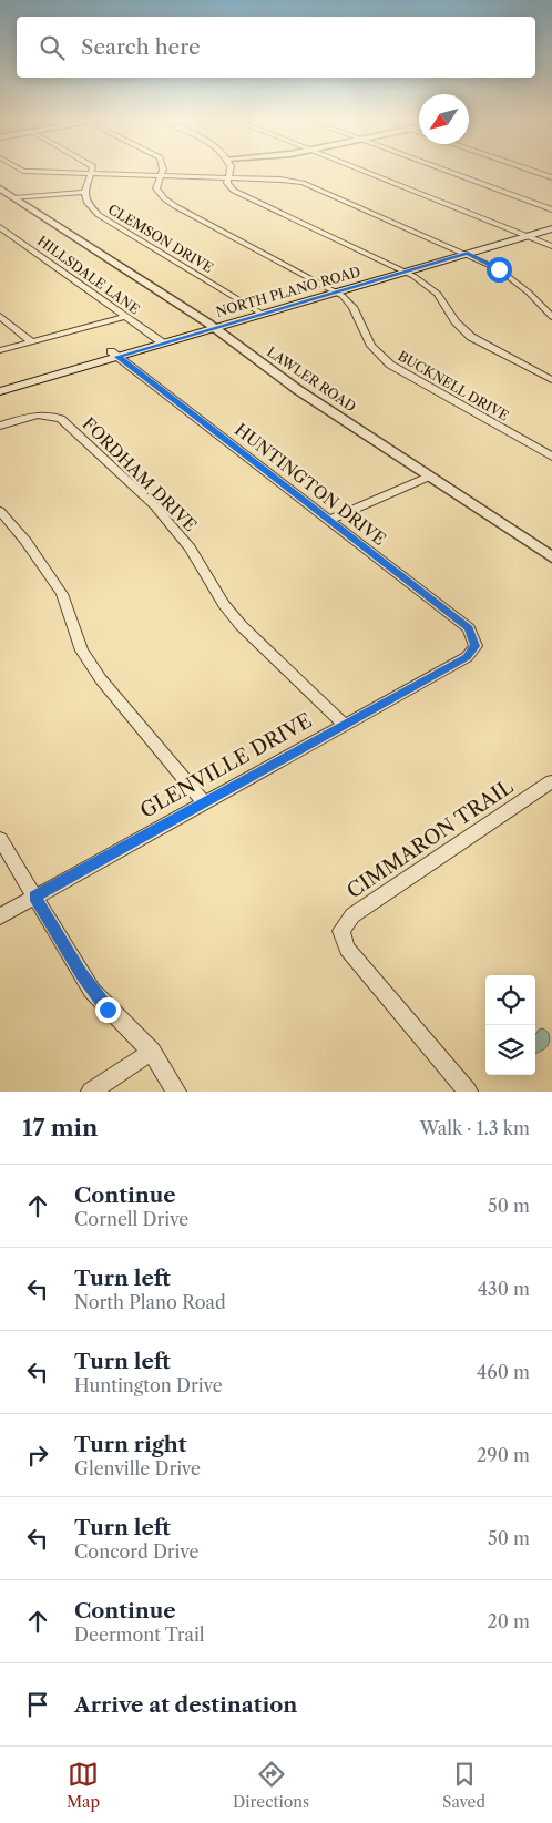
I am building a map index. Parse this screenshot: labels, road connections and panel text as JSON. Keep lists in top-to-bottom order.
{
  "streets": {
    "main road": ["NORTH PLANO ROAD"],
    "street": [
      "CLEMSON DRIVE",
      "HILLSDALE LANE",
      "LAWLER ROAD",
      "BUCKNELL DRIVE",
      "FORDHAM DRIVE",
      "HUNTINGTON DRIVE",
      "GLENVILLE DRIVE",
      "CIMMARON TRAIL"
    ]
  },
  "crossings": [
    ["CLEMSON DRIVE", "NORTH PLANO ROAD"],
    ["HILLSDALE LANE", "NORTH PLANO ROAD"],
    ["NORTH PLANO ROAD", "LAWLER ROAD"],
    ["NORTH PLANO ROAD", "BUCKNELL DRIVE"],
    ["NORTH PLANO ROAD", "HUNTINGTON DRIVE"],
    ["FORDHAM DRIVE", "GLENVILLE DRIVE"],
    ["HUNTINGTON DRIVE", "GLENVILLE DRIVE"]
  ],
  "north": "bottom left",
  "page": {
    "search": "Search here",
    "heading": ["17 min", "Walk · 1.3 km"],
    "list": [
      ["Continue", "Cornell Drive", "50 m"],
      ["Turn left", "North Plano Road", "430 m"],
      ["Turn left", "Huntington Drive", "460 m"],
      ["Turn right", "Glenville Drive", "290 m"],
      ["Turn left", "Concord Drive", "50 m"],
      ["Continue", "Deermont Trail", "20 m"],
      "Arrive at destination"
    ],
    "nav": ["Map", "Directions", "Saved"]
  }
}
